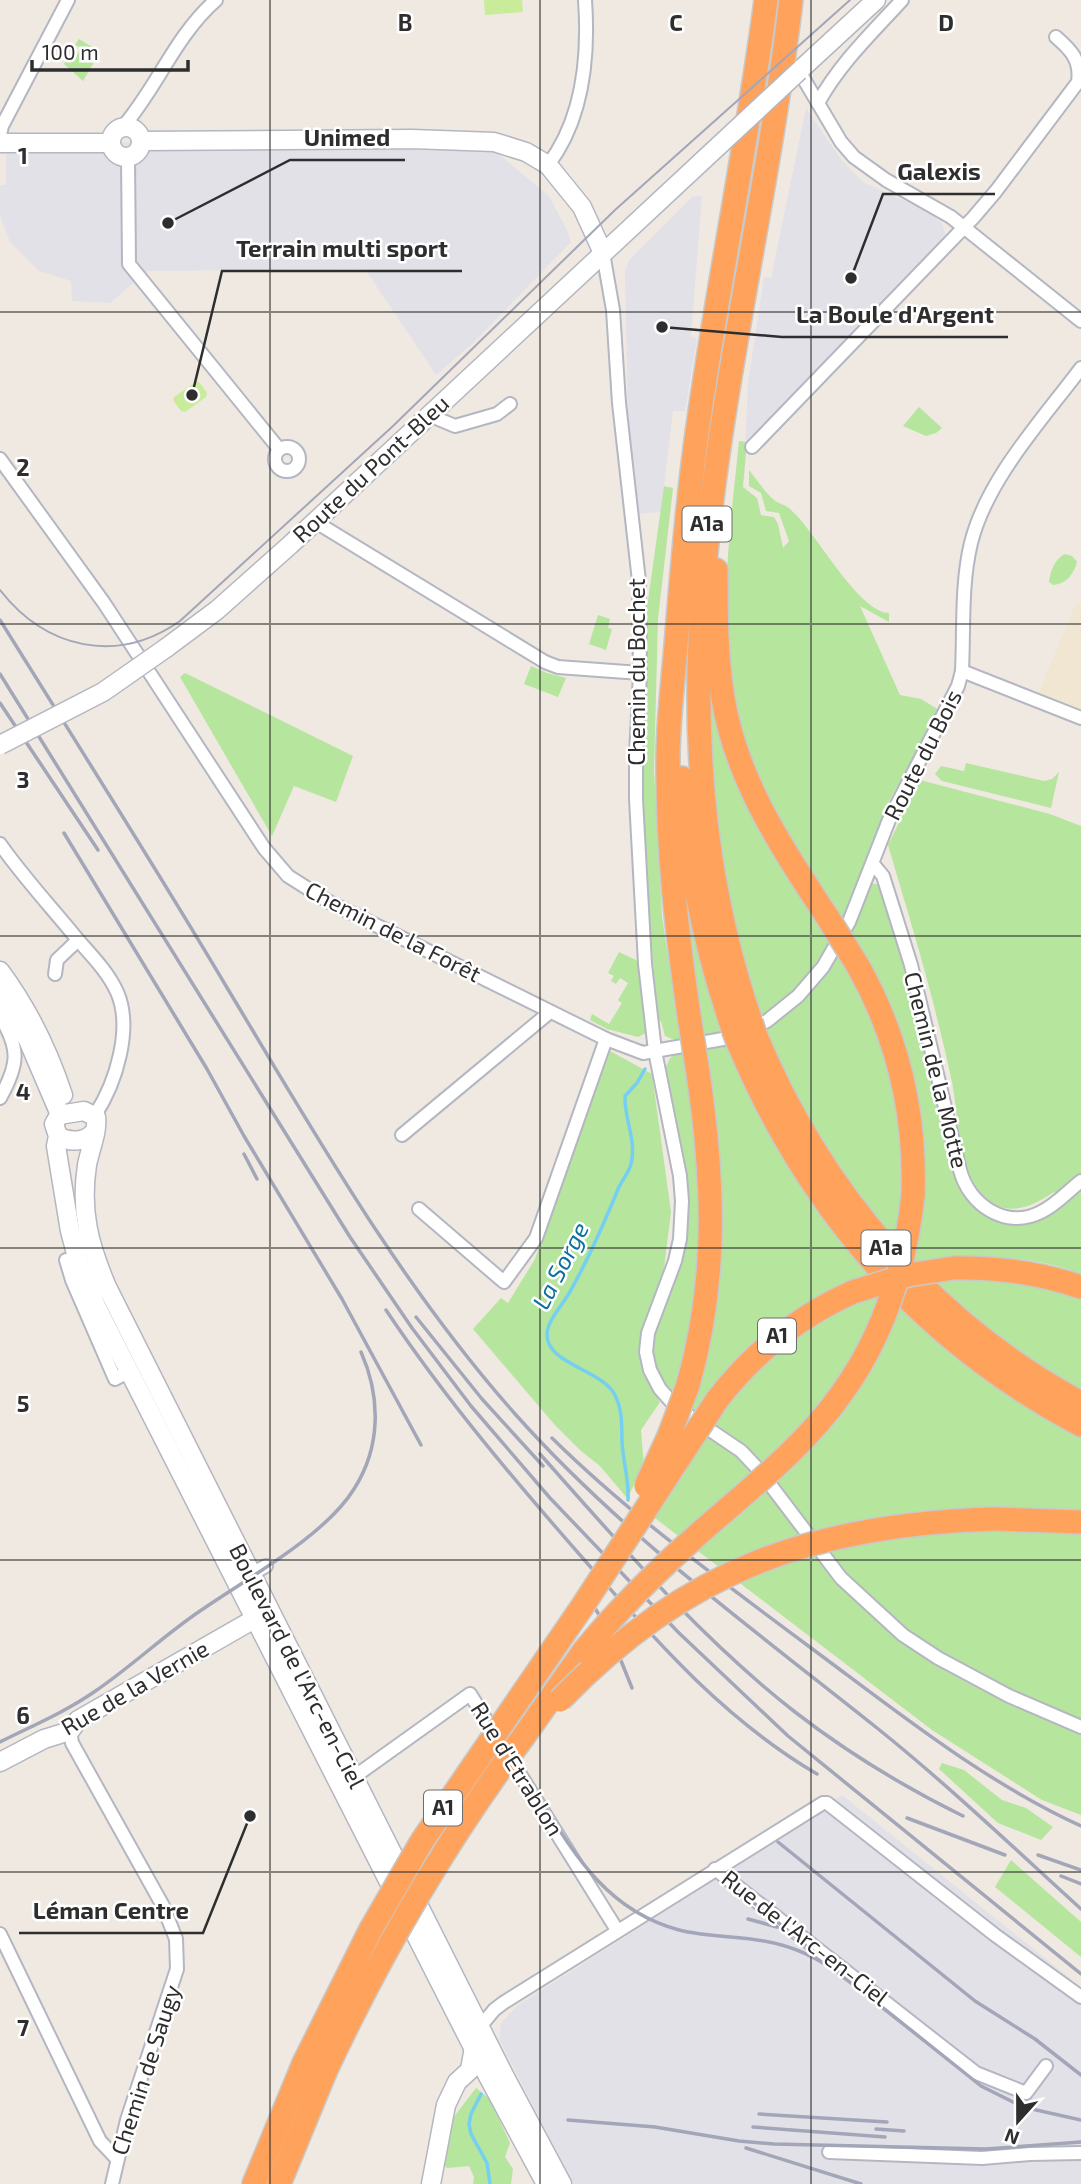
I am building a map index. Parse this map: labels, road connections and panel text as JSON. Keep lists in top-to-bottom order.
{
  "streets": {
    "highway": ["A1a", "A1"],
    "main road": ["Route du Pont-Bleu", "Boulevard de l'Arc-en-Ciel", "Rue de la Vernie"],
    "street": [
      "Chemin du Bochet",
      "Route du Bois",
      "Chemin de la Forêt",
      "Chemin de la Motte",
      "Rue d'Etrablon",
      "Rue de l'Arc-en-Ciel",
      "Chemin de Saugy"
    ]
  },
  "crossings": [
    ["Route du Pont-Bleu", "Chemin du Bochet"],
    ["A1a", "A1"],
    ["Chemin du Bochet", "Route du Bois"],
    ["Chemin du Bochet", "Chemin de la Forêt"],
    ["Route du Bois", "Chemin de la Forêt"],
    ["Route du Bois", "Chemin de la Motte"],
    ["Boulevard de l'Arc-en-Ciel", "Rue de la Vernie"],
    ["Boulevard de l'Arc-en-Ciel", "Rue d'Etrablon"],
    ["Rue de la Vernie", "Chemin de Saugy"]
  ],
  "water": ["La Sorge"],
  "places": [
    "Unimed",
    "Galexis",
    "La Boule d'Argent",
    "Terrain multi sport",
    "Léman Centre"
  ],
  "scale_bar": "100 m",
  "north": "bottom",
  "grid": {
    "columns": ["B", "C", "D"],
    "rows": [
      "1",
      "2",
      "3",
      "4",
      "5",
      "6",
      "7"
    ]
  }
}
